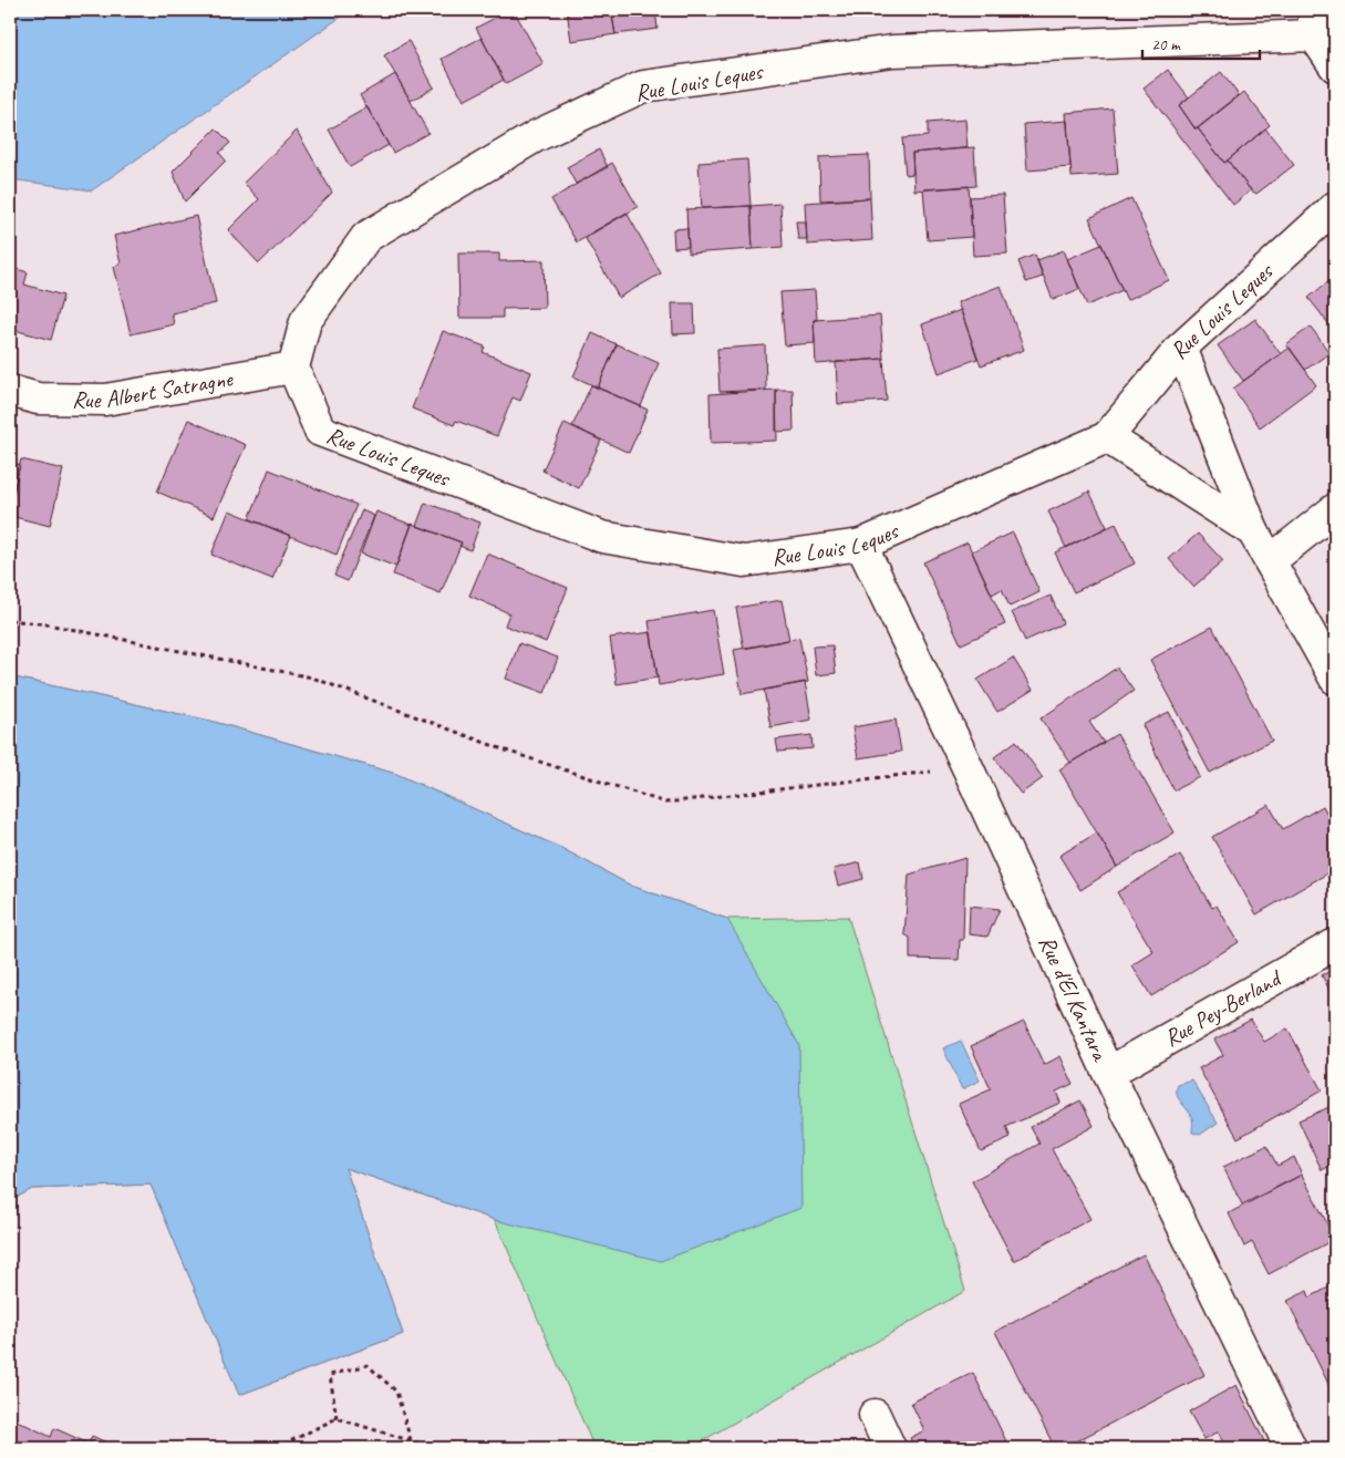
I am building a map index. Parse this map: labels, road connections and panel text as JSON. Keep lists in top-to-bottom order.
{
  "streets": {
    "street": [
      "Rue Louis Leques",
      "Rue Albert Satragne",
      "Rue d'El Kantara",
      "Rue Pey-Berland"
    ]
  },
  "crossings": [
    ["Rue Louis Leques", "Rue Albert Satragne"],
    ["Rue Louis Leques", "Rue d'El Kantara"],
    ["Rue d'El Kantara", "Rue Pey-Berland"]
  ],
  "scale_bar": "20 m"
}
